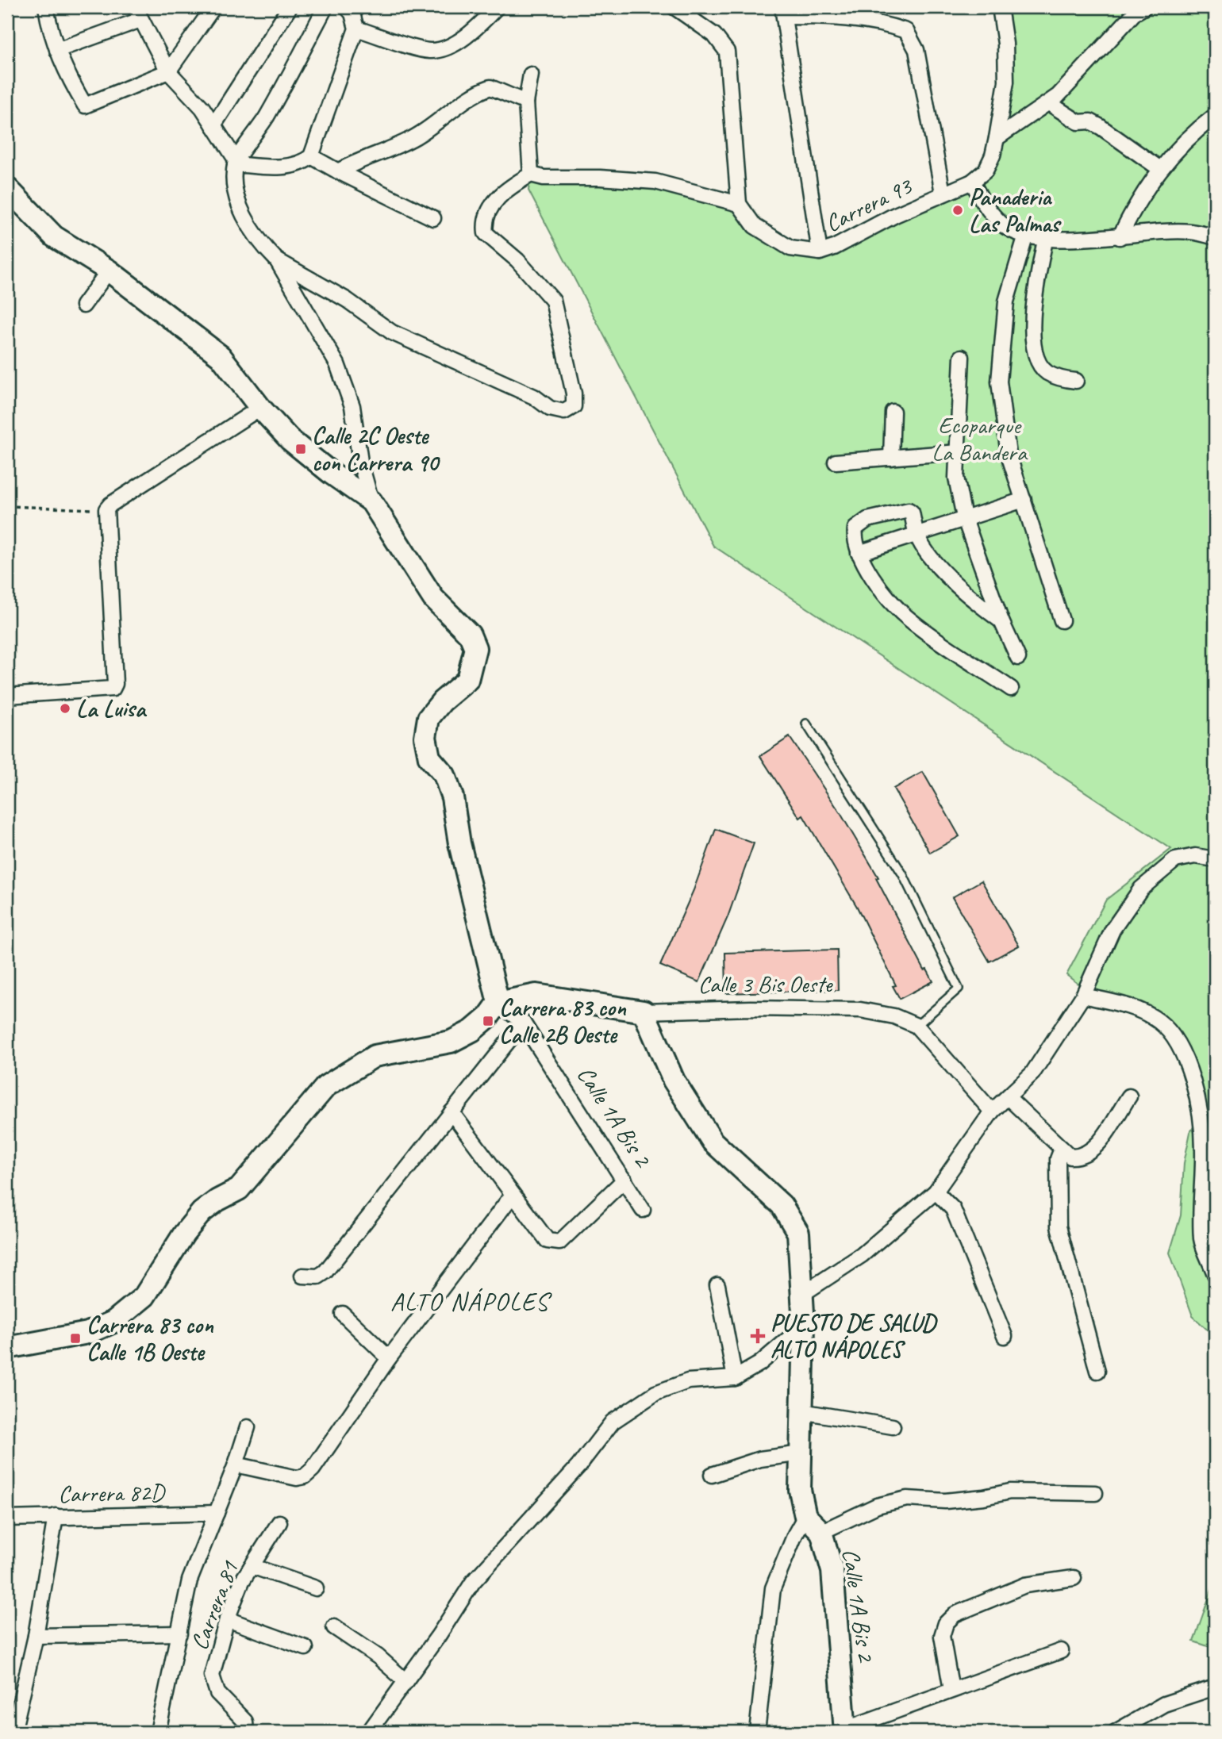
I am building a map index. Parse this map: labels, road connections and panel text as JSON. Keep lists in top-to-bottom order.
{
  "streets": {
    "street": [
      "Carrera 93",
      "Calle 3 Bis Oeste",
      "Calle 1A Bis 2",
      "Carrera 82D",
      "Carrera 81"
    ]
  },
  "crossings": [
    ["Calle 3 Bis Oeste", "Calle 1A Bis 2"]
  ],
  "districts": ["ALTO NÁPOLES"],
  "parks": ["Ecoparque La Bandera"],
  "places": {
    "other": ["Panaderia Las Palmas", "La Luisa"],
    "transit": ["Calle 2C Oeste con Carrera 90", "Carrera 83 con Calle 2B Oeste", "Carrera 83 con Calle 1B Oeste"],
    "health": ["PUESTO DE SALUD ALTO NÁPOLES"]
  }
}
